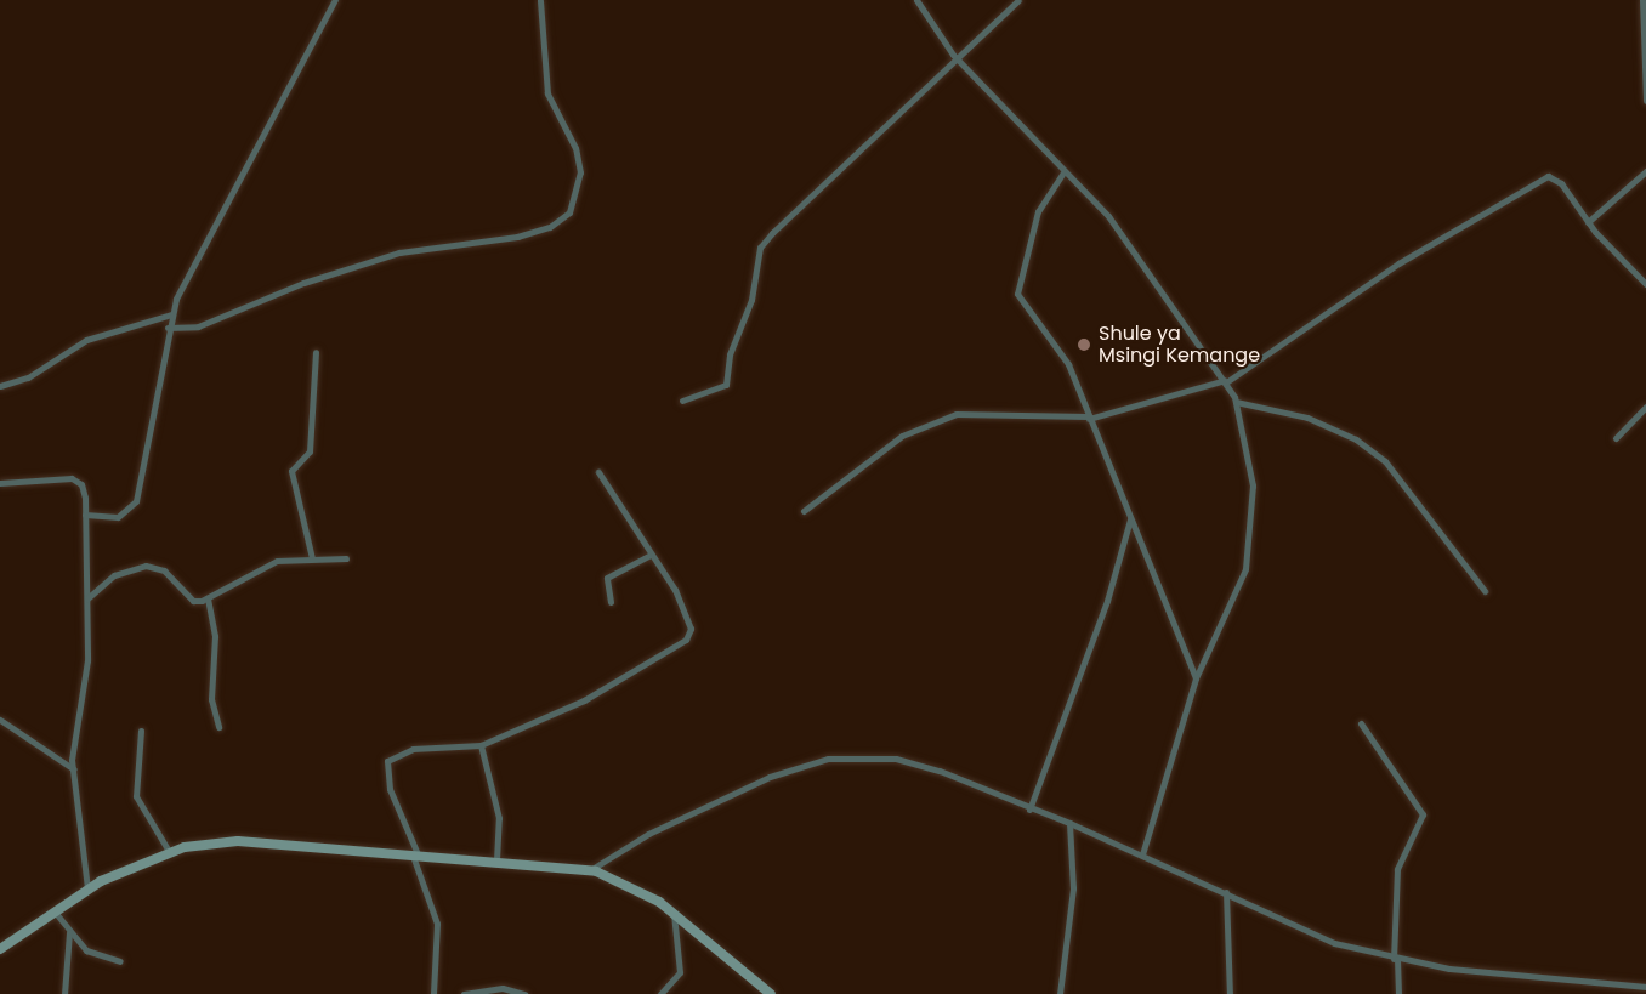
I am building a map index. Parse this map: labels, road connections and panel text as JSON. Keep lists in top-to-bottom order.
{
  "places": ["Shule ya Msingi Kemange"]
}
